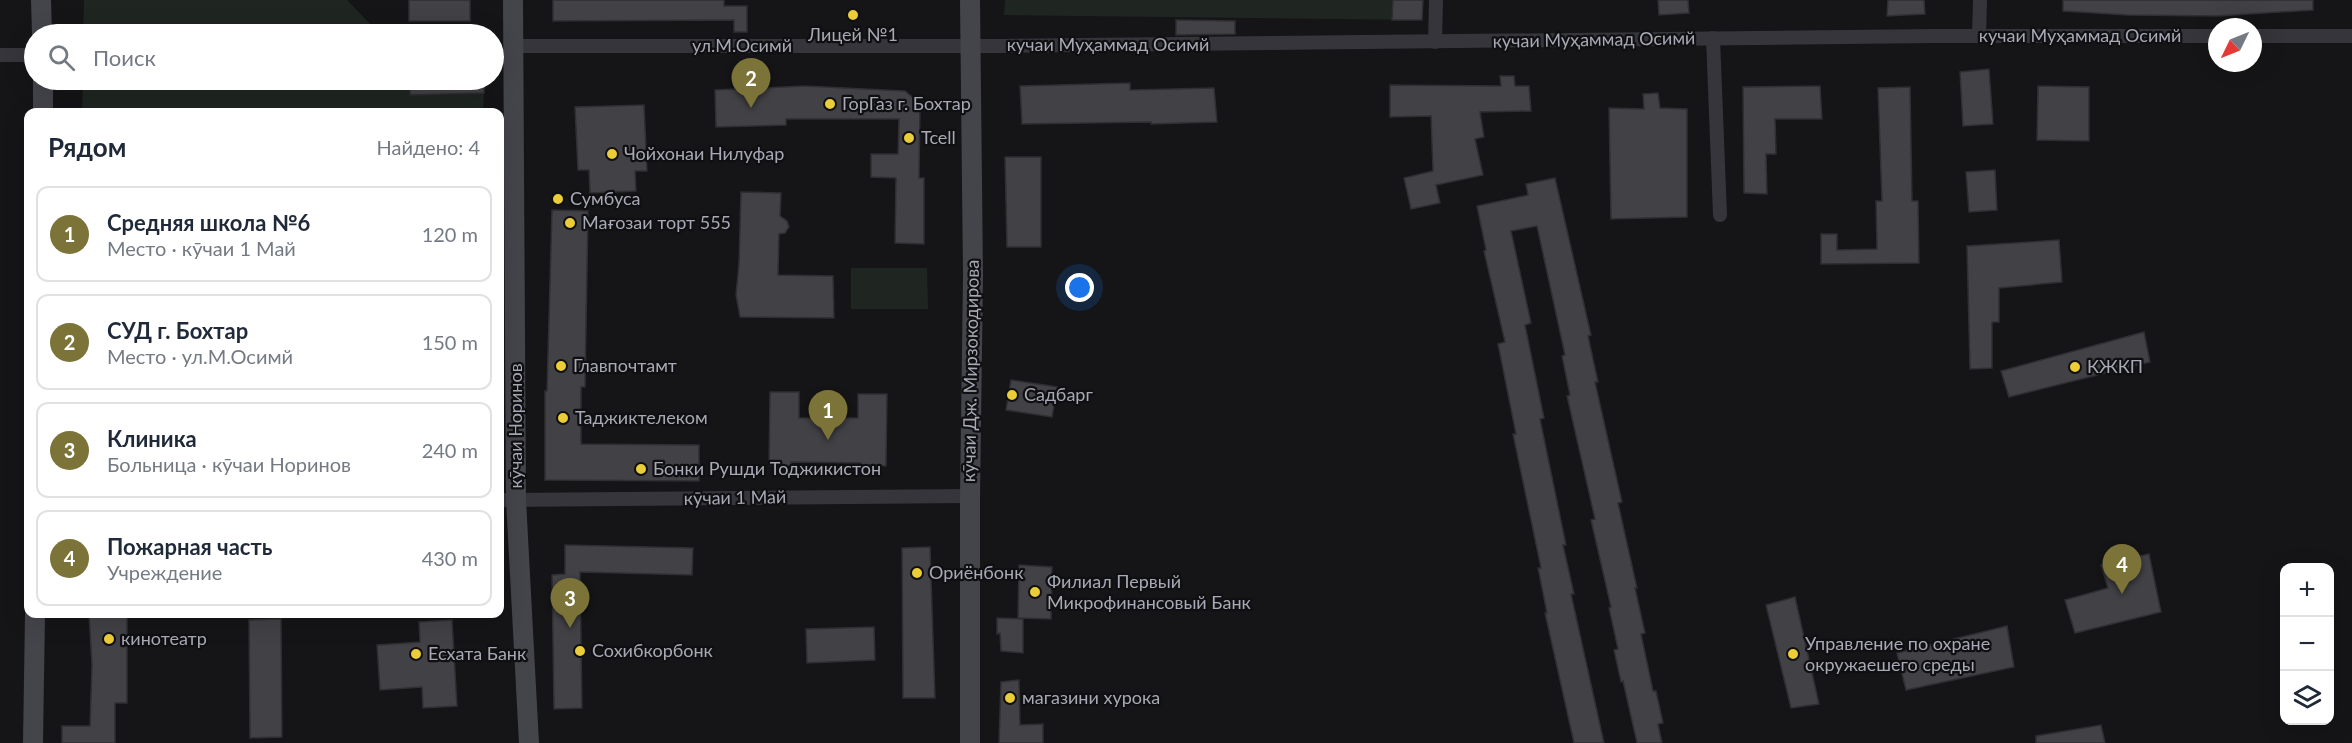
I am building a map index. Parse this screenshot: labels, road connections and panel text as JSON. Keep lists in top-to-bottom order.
{
  "streets": {
    "street": [
      "кучаи Муҳаммад Осимй",
      "ул.М.Осимй",
      "кӯчаи Дж. Мирзокодирова",
      "кӯчаи Норинов",
      "кӯчаи 1 Май"
    ]
  },
  "crossings": [
    ["кучаи Муҳаммад Осимй", "ул.М.Осимй"],
    ["кучаи Муҳаммад Осимй", "кӯчаи Дж. Мирзокодирова"],
    ["ул.М.Осимй", "кӯчаи Дж. Мирзокодирова"],
    ["ул.М.Осимй", "кӯчаи Норинов"],
    ["кӯчаи Дж. Мирзокодирова", "кӯчаи 1 Май"],
    ["кӯчаи Норинов", "кӯчаи 1 Май"]
  ],
  "places": [
    "Лицей №1",
    "ГорГаз г. Бохтар",
    "Tcell",
    "Чойхонаи Нилуфар",
    "Сумбуса",
    "Мағозаи торт 555",
    "Главпочтамт",
    "КЖКП",
    "Садбарг",
    "Таджиктелеком",
    "Бонки Рушди Тоджикистон",
    "Ориёнбонк",
    "Филиал Первый Микрофинансовый Банк",
    "кинотеатр",
    "Сохибкорбонк",
    "Есхата Банк",
    "Управление по охране окружаешего среды",
    "магазини хурока"
  ],
  "north": "bottom left",
  "page": {
    "search": "Поиск",
    "pins": [
      "2",
      "1",
      "4",
      "3"
    ],
    "heading": ["Рядом", "Найдено: 4"],
    "list": [
      {
        "mark": "1",
        "name": "Средняя школа №6",
        "note": "Место · кӯчаи 1 Май",
        "value": "120 m"
      },
      {
        "mark": "2",
        "name": "СУД г. Бохтар",
        "note": "Место · ул.М.Осимй",
        "value": "150 m"
      },
      {
        "mark": "3",
        "name": "Клиника",
        "note": "Больница · кӯчаи Норинов",
        "value": "240 m"
      },
      {
        "mark": "4",
        "name": "Пожарная часть",
        "note": "Учреждение",
        "value": "430 m"
      }
    ],
    "map_buttons": ["+", "−"]
  }
}
